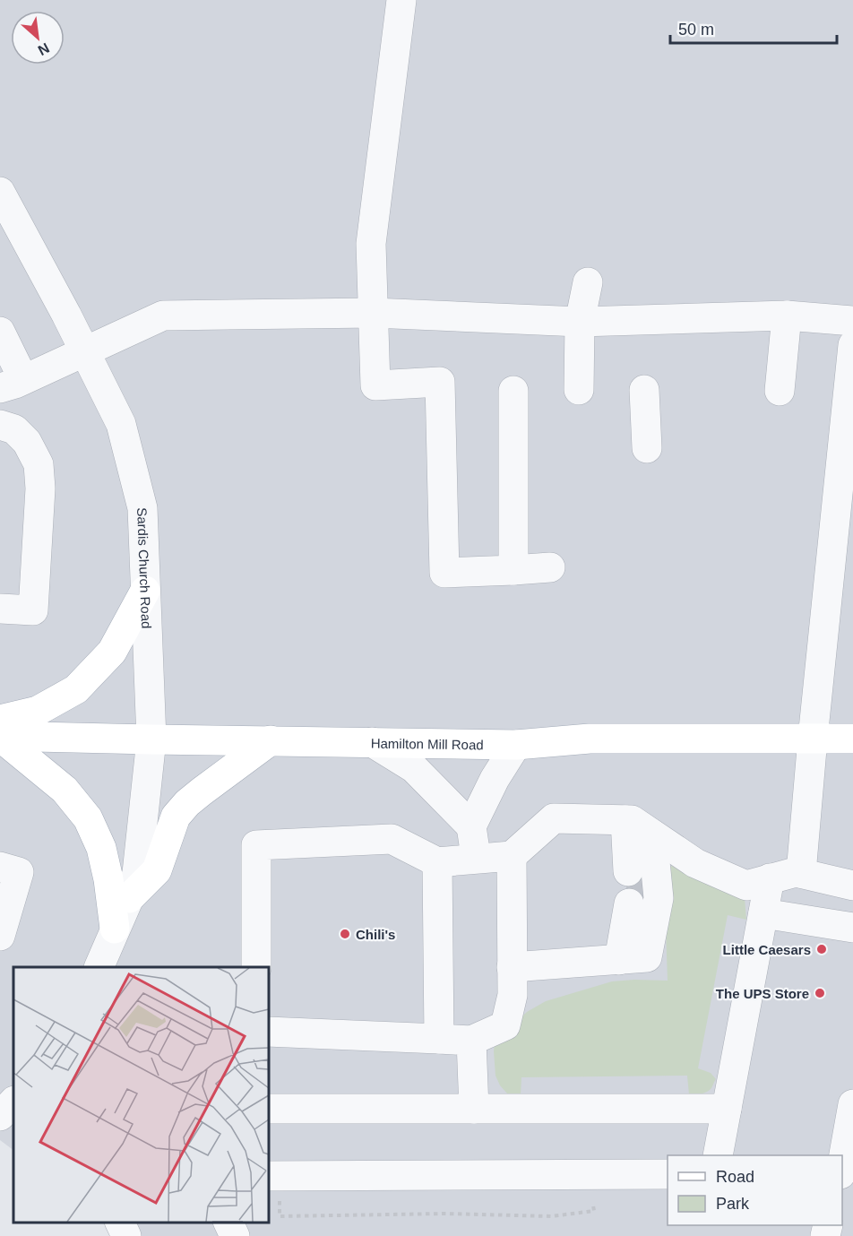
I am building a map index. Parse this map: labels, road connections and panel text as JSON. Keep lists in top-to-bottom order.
{
  "streets": {
    "main road": ["Hamilton Mill Road"],
    "street": ["Sardis Church Road"]
  },
  "crossings": [
    ["Sardis Church Road", "Hamilton Mill Road"]
  ],
  "places": ["Chili's", "Little Caesars", "The UPS Store"],
  "legend": ["Road", "Park"],
  "scale_bar": "50 m",
  "north": "bottom right"
}
